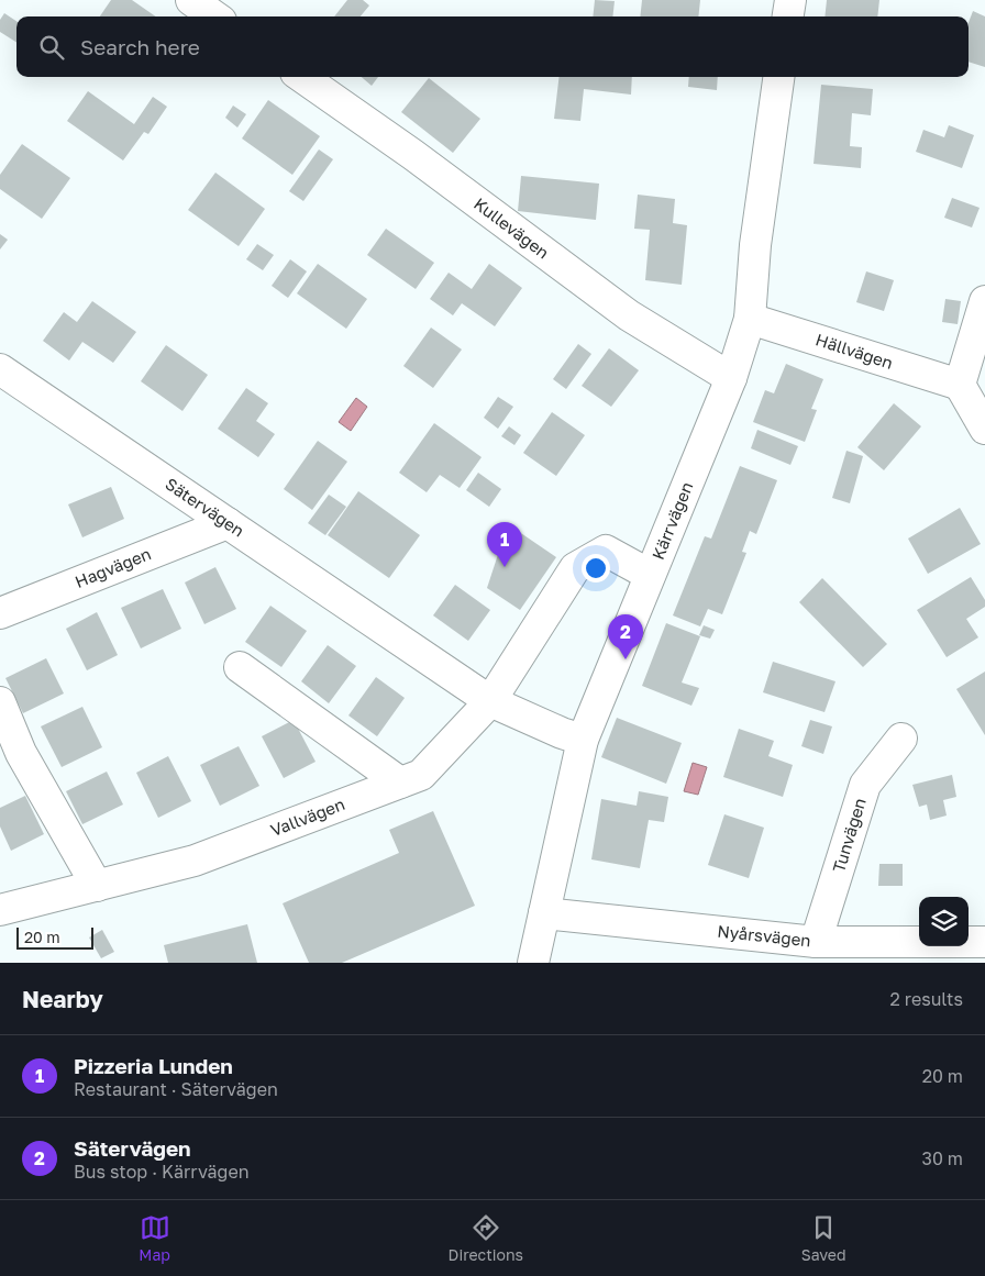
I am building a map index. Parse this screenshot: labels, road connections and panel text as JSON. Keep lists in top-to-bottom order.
{
  "streets": {
    "street": [
      "Kullevägen",
      "Hällvägen",
      "Sätervägen",
      "Kärrvägen",
      "Hagvägen",
      "Vallvägen",
      "Tunvägen",
      "Nyårsvägen"
    ]
  },
  "crossings": [
    ["Kullevägen", "Kärrvägen"],
    ["Hällvägen", "Kärrvägen"],
    ["Sätervägen", "Kärrvägen"],
    ["Sätervägen", "Hagvägen"],
    ["Sätervägen", "Vallvägen"],
    ["Kärrvägen", "Vallvägen"],
    ["Kärrvägen", "Nyårsvägen"],
    ["Tunvägen", "Nyårsvägen"]
  ],
  "scale_bar": "20 m",
  "page": {
    "search": "Search here",
    "pins": ["1", "2"],
    "scale": "20 m",
    "heading": ["Nearby", "2 results"],
    "list": [
      {
        "mark": "1",
        "name": "Pizzeria Lunden",
        "note": "Restaurant · Sätervägen",
        "value": "20 m"
      },
      {
        "mark": "2",
        "name": "Sätervägen",
        "note": "Bus stop · Kärrvägen",
        "value": "30 m"
      }
    ],
    "nav": ["Map", "Directions", "Saved"]
  }
}
